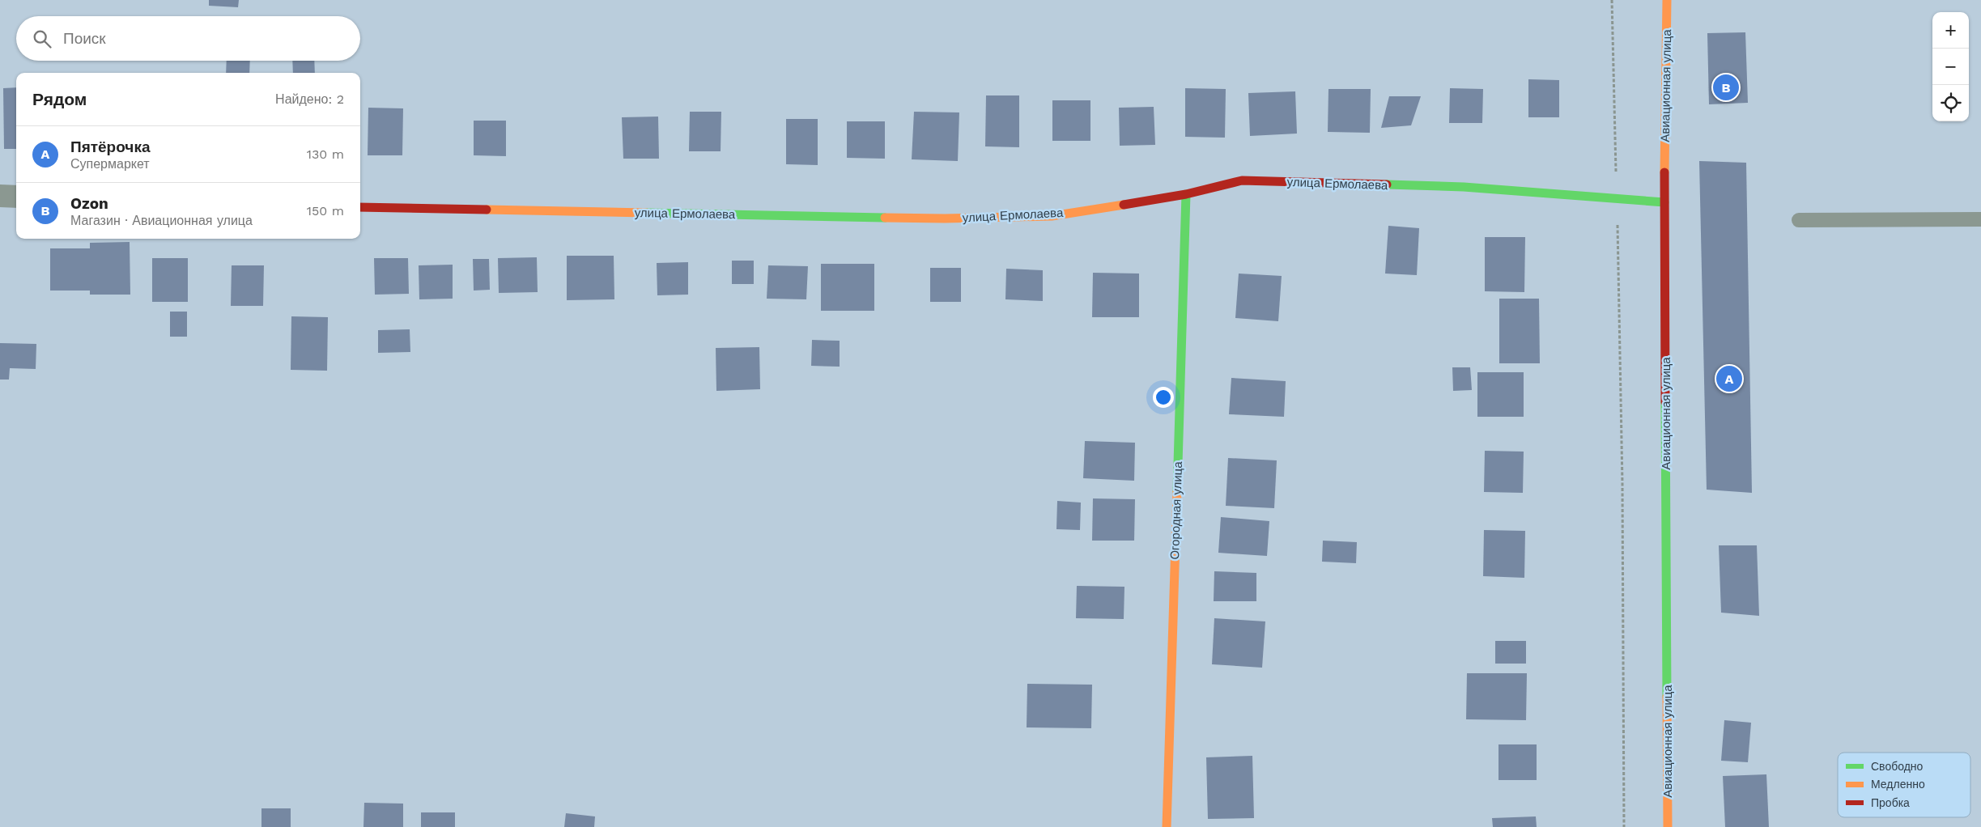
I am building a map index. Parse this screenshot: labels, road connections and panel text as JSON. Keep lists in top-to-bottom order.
{
  "streets": {
    "street": ["Авиационная улица", "улица Ермолаева", "Огородная улица"]
  },
  "crossings": [
    ["Авиационная улица", "улица Ермолаева"],
    ["улица Ермолаева", "Огородная улица"]
  ],
  "legend": ["Свободно", "Медленно", "Пробка"],
  "page": {
    "map_buttons": ["+", "−"],
    "search": "Поиск",
    "pins": ["B", "A"],
    "heading": ["Рядом", "Найдено: 2"],
    "list": [
      {
        "mark": "A",
        "name": "Пятёрочка",
        "note": "Супермаркет",
        "value": "130 m"
      },
      {
        "mark": "B",
        "name": "Ozon",
        "note": "Магазин · Авиационная улица",
        "value": "150 m"
      }
    ]
  }
}
